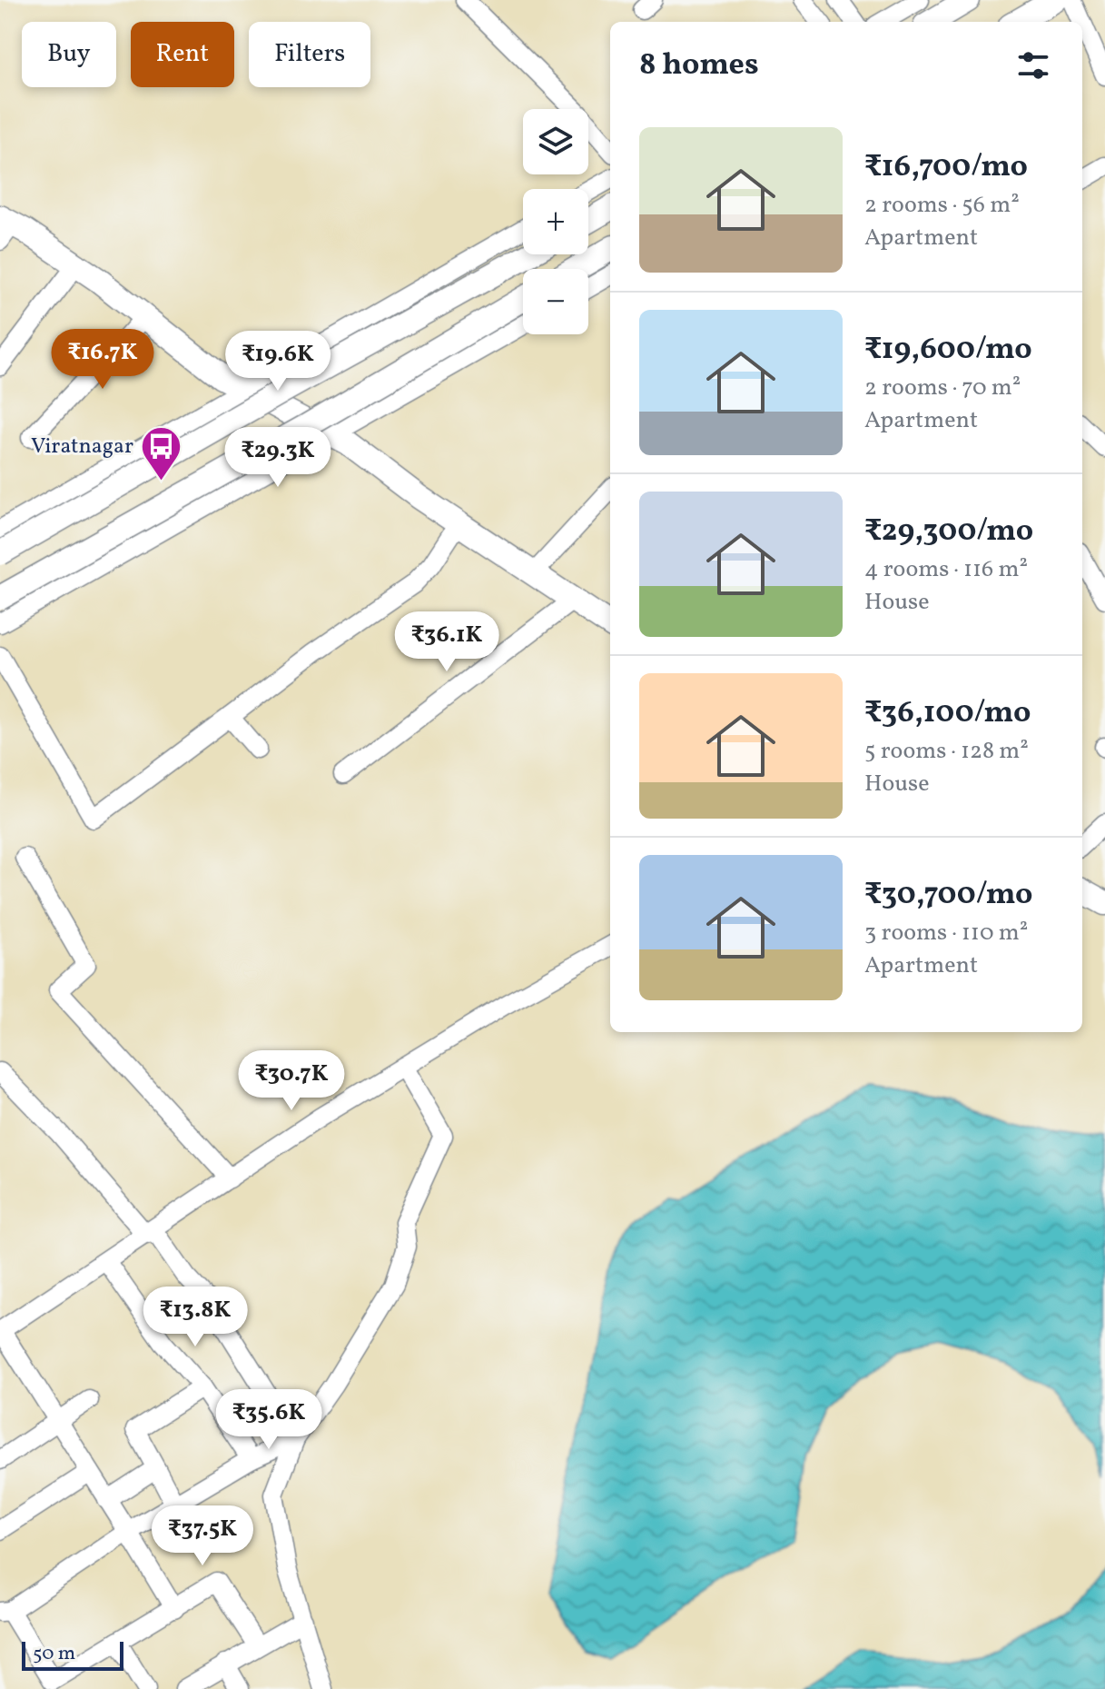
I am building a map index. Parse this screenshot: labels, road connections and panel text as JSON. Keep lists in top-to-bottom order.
{
  "places": {
    "bus stop": ["Viratnagar"]
  },
  "scale_bar": "50 m",
  "page": {
    "chip": ["Buy", "Rent", "Filters"],
    "heading": "8 homes",
    "map_buttons": ["+", "−"],
    "list": [
      {
        "name": "₹16,700/mo",
        "note": "2 rooms · 56 m² · Apartment"
      },
      {
        "name": "₹19,600/mo",
        "note": "2 rooms · 70 m² · Apartment"
      },
      {
        "name": "₹29,300/mo",
        "note": "4 rooms · 116 m² · House"
      },
      {
        "name": "₹36,100/mo",
        "note": "5 rooms · 128 m² · House"
      },
      {
        "name": "₹30,700/mo",
        "note": "3 rooms · 110 m² · Apartment"
      }
    ],
    "price": [
      "₹16.7K",
      "₹19.6K",
      "₹29.3K",
      "₹36.1K",
      "₹30.7K",
      "₹13.8K",
      "₹35.6K",
      "₹37.5K"
    ],
    "scale": "50 m"
  }
}
